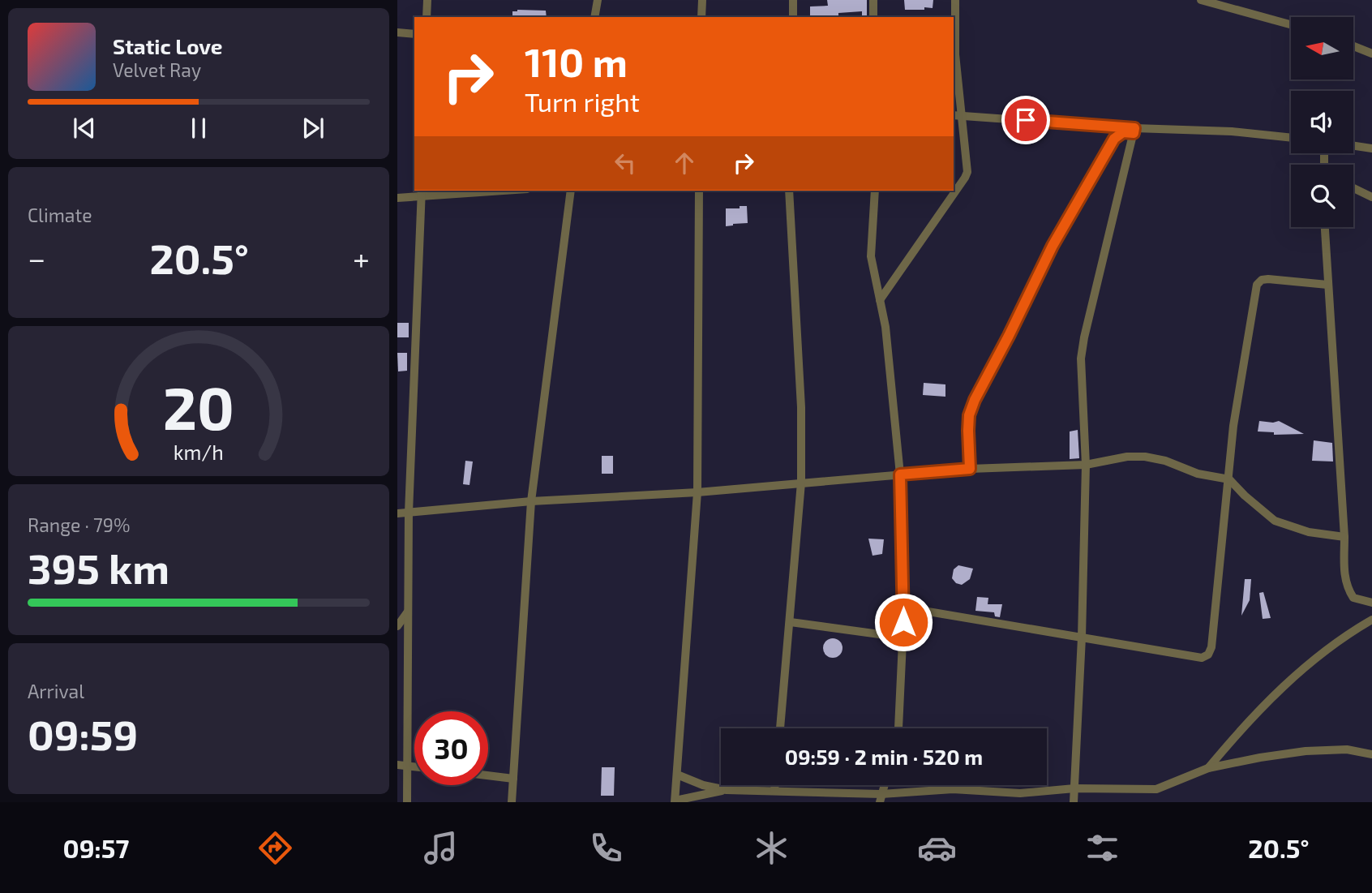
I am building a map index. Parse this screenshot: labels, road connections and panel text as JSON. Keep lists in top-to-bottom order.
{
  "north": "left",
  "page": {
    "turn": ["110 m", "Turn right"],
    "song": ["Static Love", "Velvet Ray"],
    "tile": [
      "Climate",
      ["Range · 79%", "395 km"],
      ["Arrival", "09:59"]
    ],
    "heat": ["−", "20.5°", "+"],
    "limit": "30",
    "trip": "09:59 · 2 min · 520 m",
    "tabs": ["09:57", "20.5°"],
    "gauge": ["20", "km/h"]
  }
}
